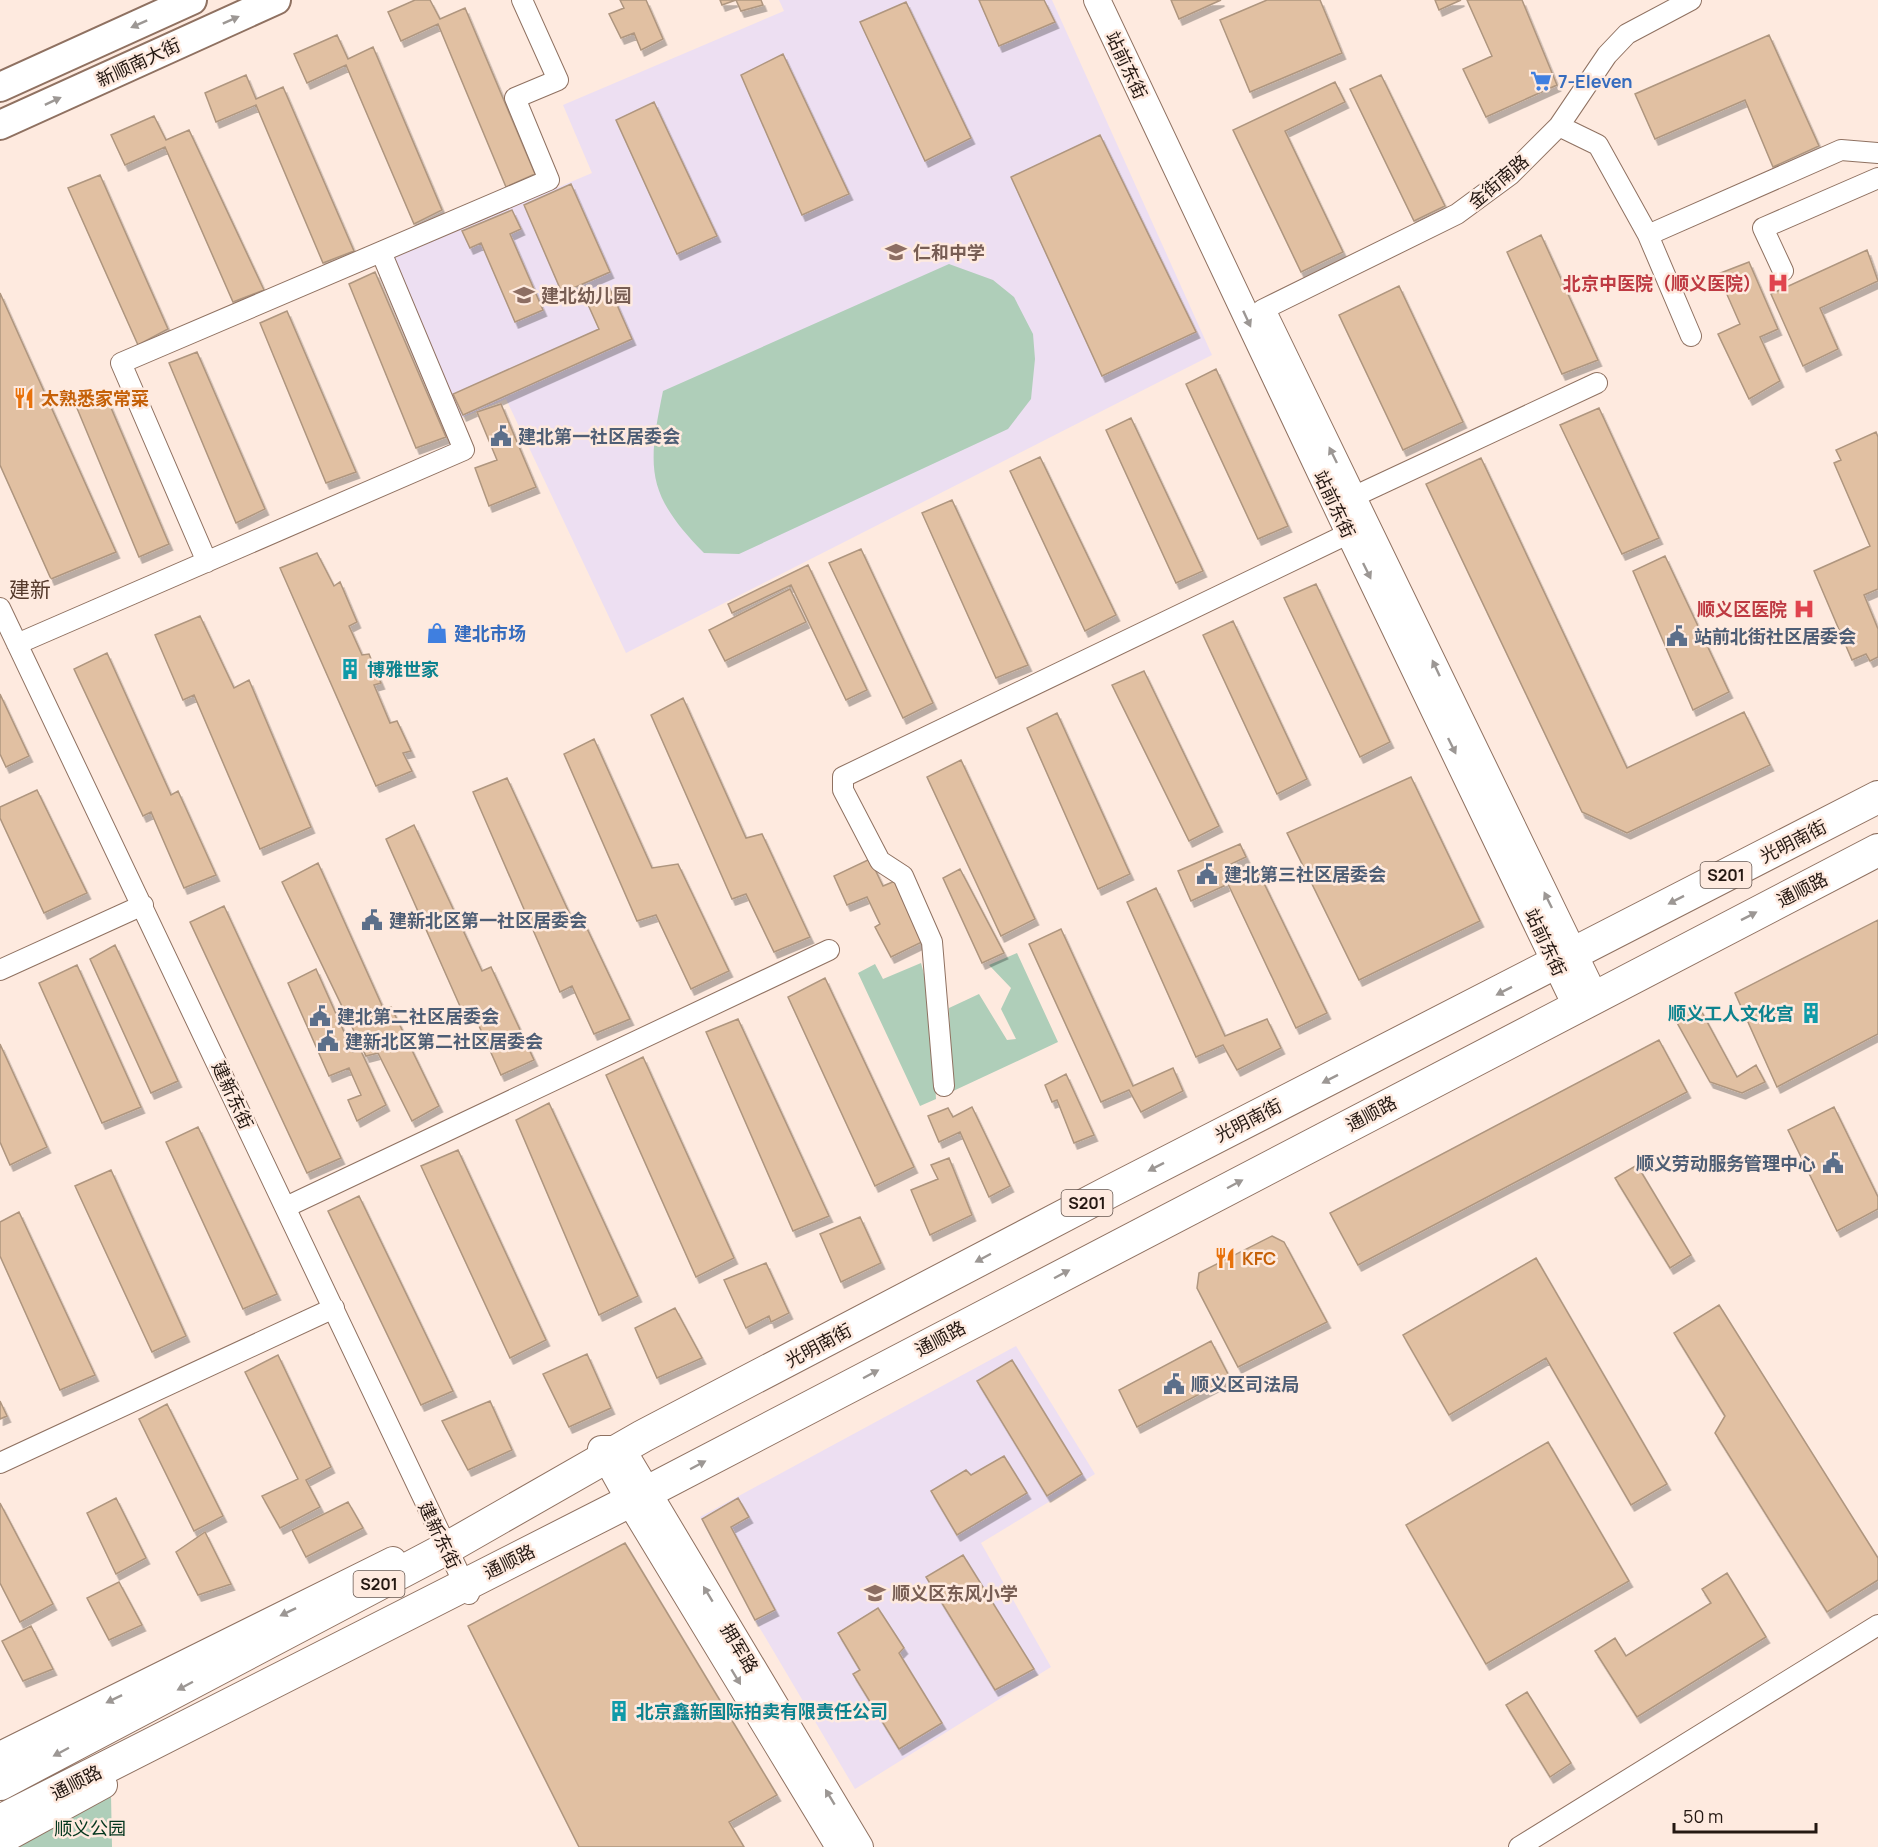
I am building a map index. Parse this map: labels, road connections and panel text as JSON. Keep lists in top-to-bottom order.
{
  "streets": {
    "main road": [
      "新顺南大街",
      "光明南街",
      "S201",
      "通顺路"
    ],
    "street": [
      "站前东街",
      "金街南路",
      "建新东街",
      "拥军路"
    ]
  },
  "crossings": [
    ["站前东街", "金街南路"],
    ["站前东街", "光明南街"],
    ["站前东街", "通顺路"],
    ["光明南街", "通顺路"],
    ["光明南街", "拥军路"],
    ["通顺路", "建新东街"],
    ["通顺路", "拥军路"]
  ],
  "one_way": ["光明南街"],
  "districts": ["建新"],
  "parks": ["顺义公园"],
  "places": {
    "supermarket": ["7-Eleven"],
    "school or university": ["仁和中学", "建北幼儿园", "顺义区东风小学"],
    "hospital": ["北京中医院（顺义医院）", "顺义区医院"],
    "restaurant": ["太熟悉家常菜", "KFC"],
    "public building": [
      "建北第一社区居委会",
      "站前北街社区居委会",
      "建北第三社区居委会",
      "建新北区第一社区居委会",
      "建北第二社区居委会",
      "建新北区第二社区居委会",
      "顺义劳动服务管理中心",
      "顺义区司法局"
    ],
    "shop": ["建北市场"],
    "building": ["博雅世家", "顺义工人文化宫", "北京鑫新国际拍卖有限责任公司"]
  },
  "scale_bar": "50 m"
}
